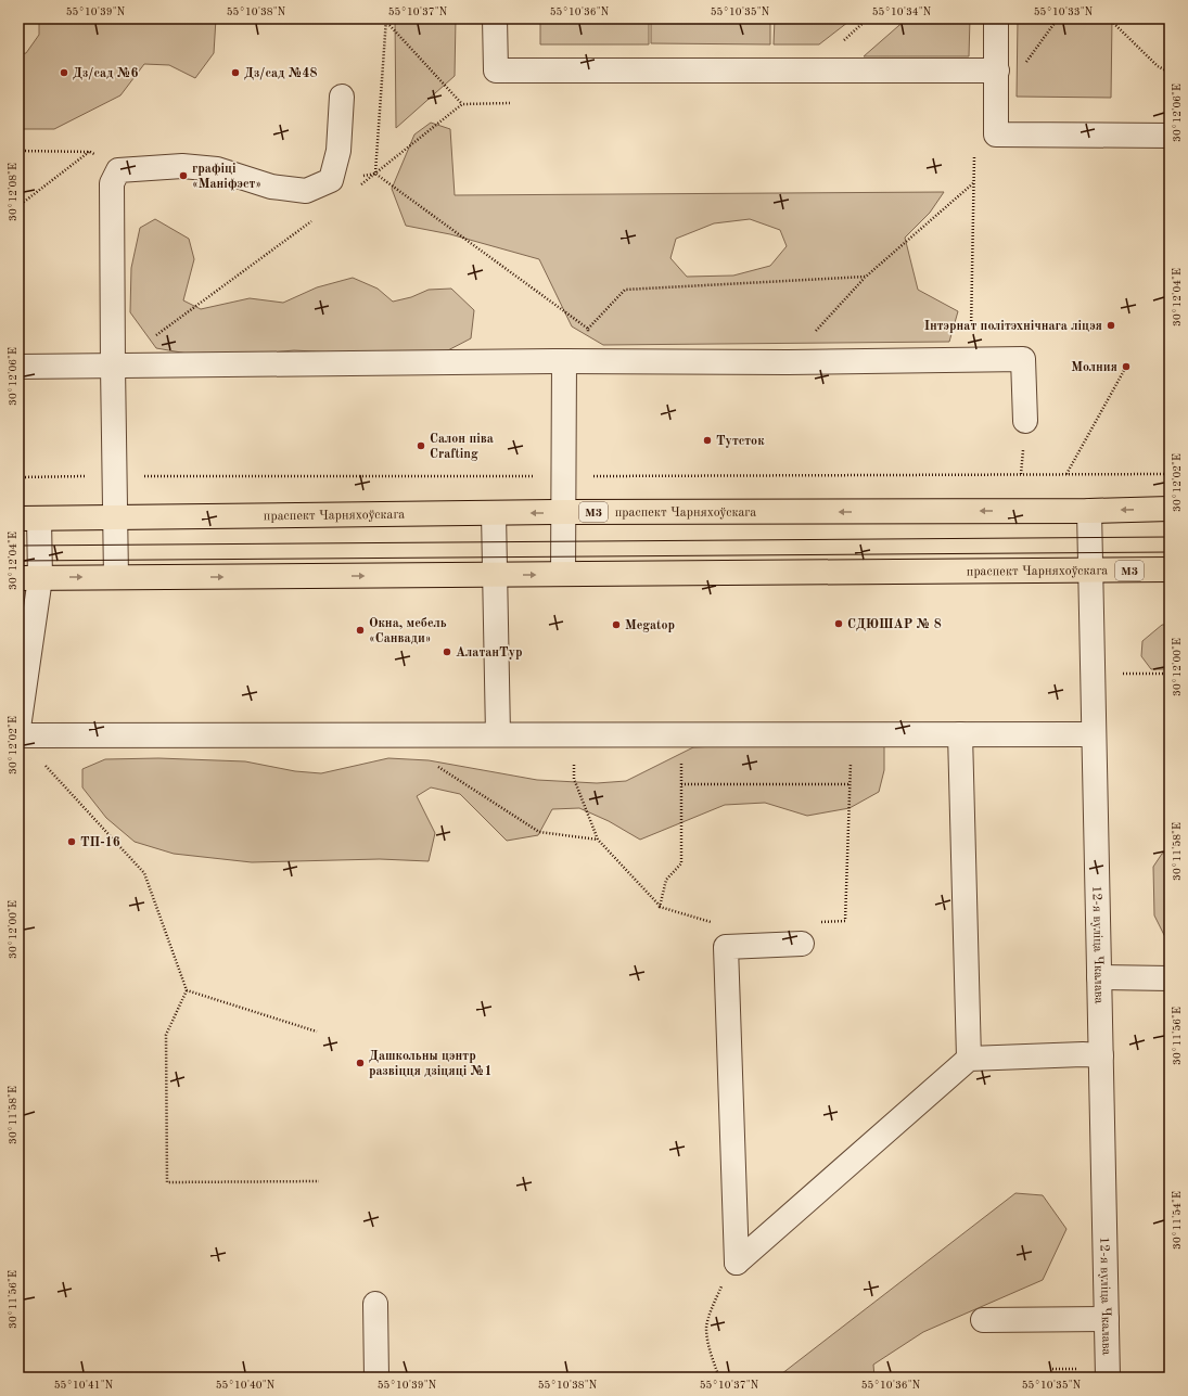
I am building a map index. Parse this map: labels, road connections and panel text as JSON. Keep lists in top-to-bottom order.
{
  "streets": {
    "main road": ["М3", "праспект Чарняхоўскага"],
    "street": ["12-я вуліца Чкалава"]
  },
  "crossings": [
    ["праспект Чарняхоўскага", "12-я вуліца Чкалава"]
  ],
  "places": [
    "Дз/сад №6",
    "Дз/сад №48",
    "графіці «Маніфэст»",
    "Інтэрнат політэхнічнага ліцэя",
    "Молния",
    "Тутсток",
    "Салон піва Crafting",
    "СДЮШАР № 8",
    "Megatop",
    "Окна, мебель «Санвади»",
    "АлатанТур",
    "ТП-16",
    "Дашкольны цэнтр развіцця дзіцяці №1"
  ],
  "coordinates": [
    "55°10'39\"N",
    "55°10'38\"N",
    "55°10'37\"N",
    "55°10'36\"N",
    "55°10'35\"N",
    "55°10'34\"N",
    "55°10'33\"N",
    "30°12'06\"E",
    "30°12'08\"E",
    "30°12'04\"E",
    "30°12'02\"E",
    "30°12'00\"E",
    "30°11'58\"E",
    "30°11'56\"E",
    "30°11'54\"E",
    "55°10'41\"N",
    "55°10'40\"N"
  ]
}
